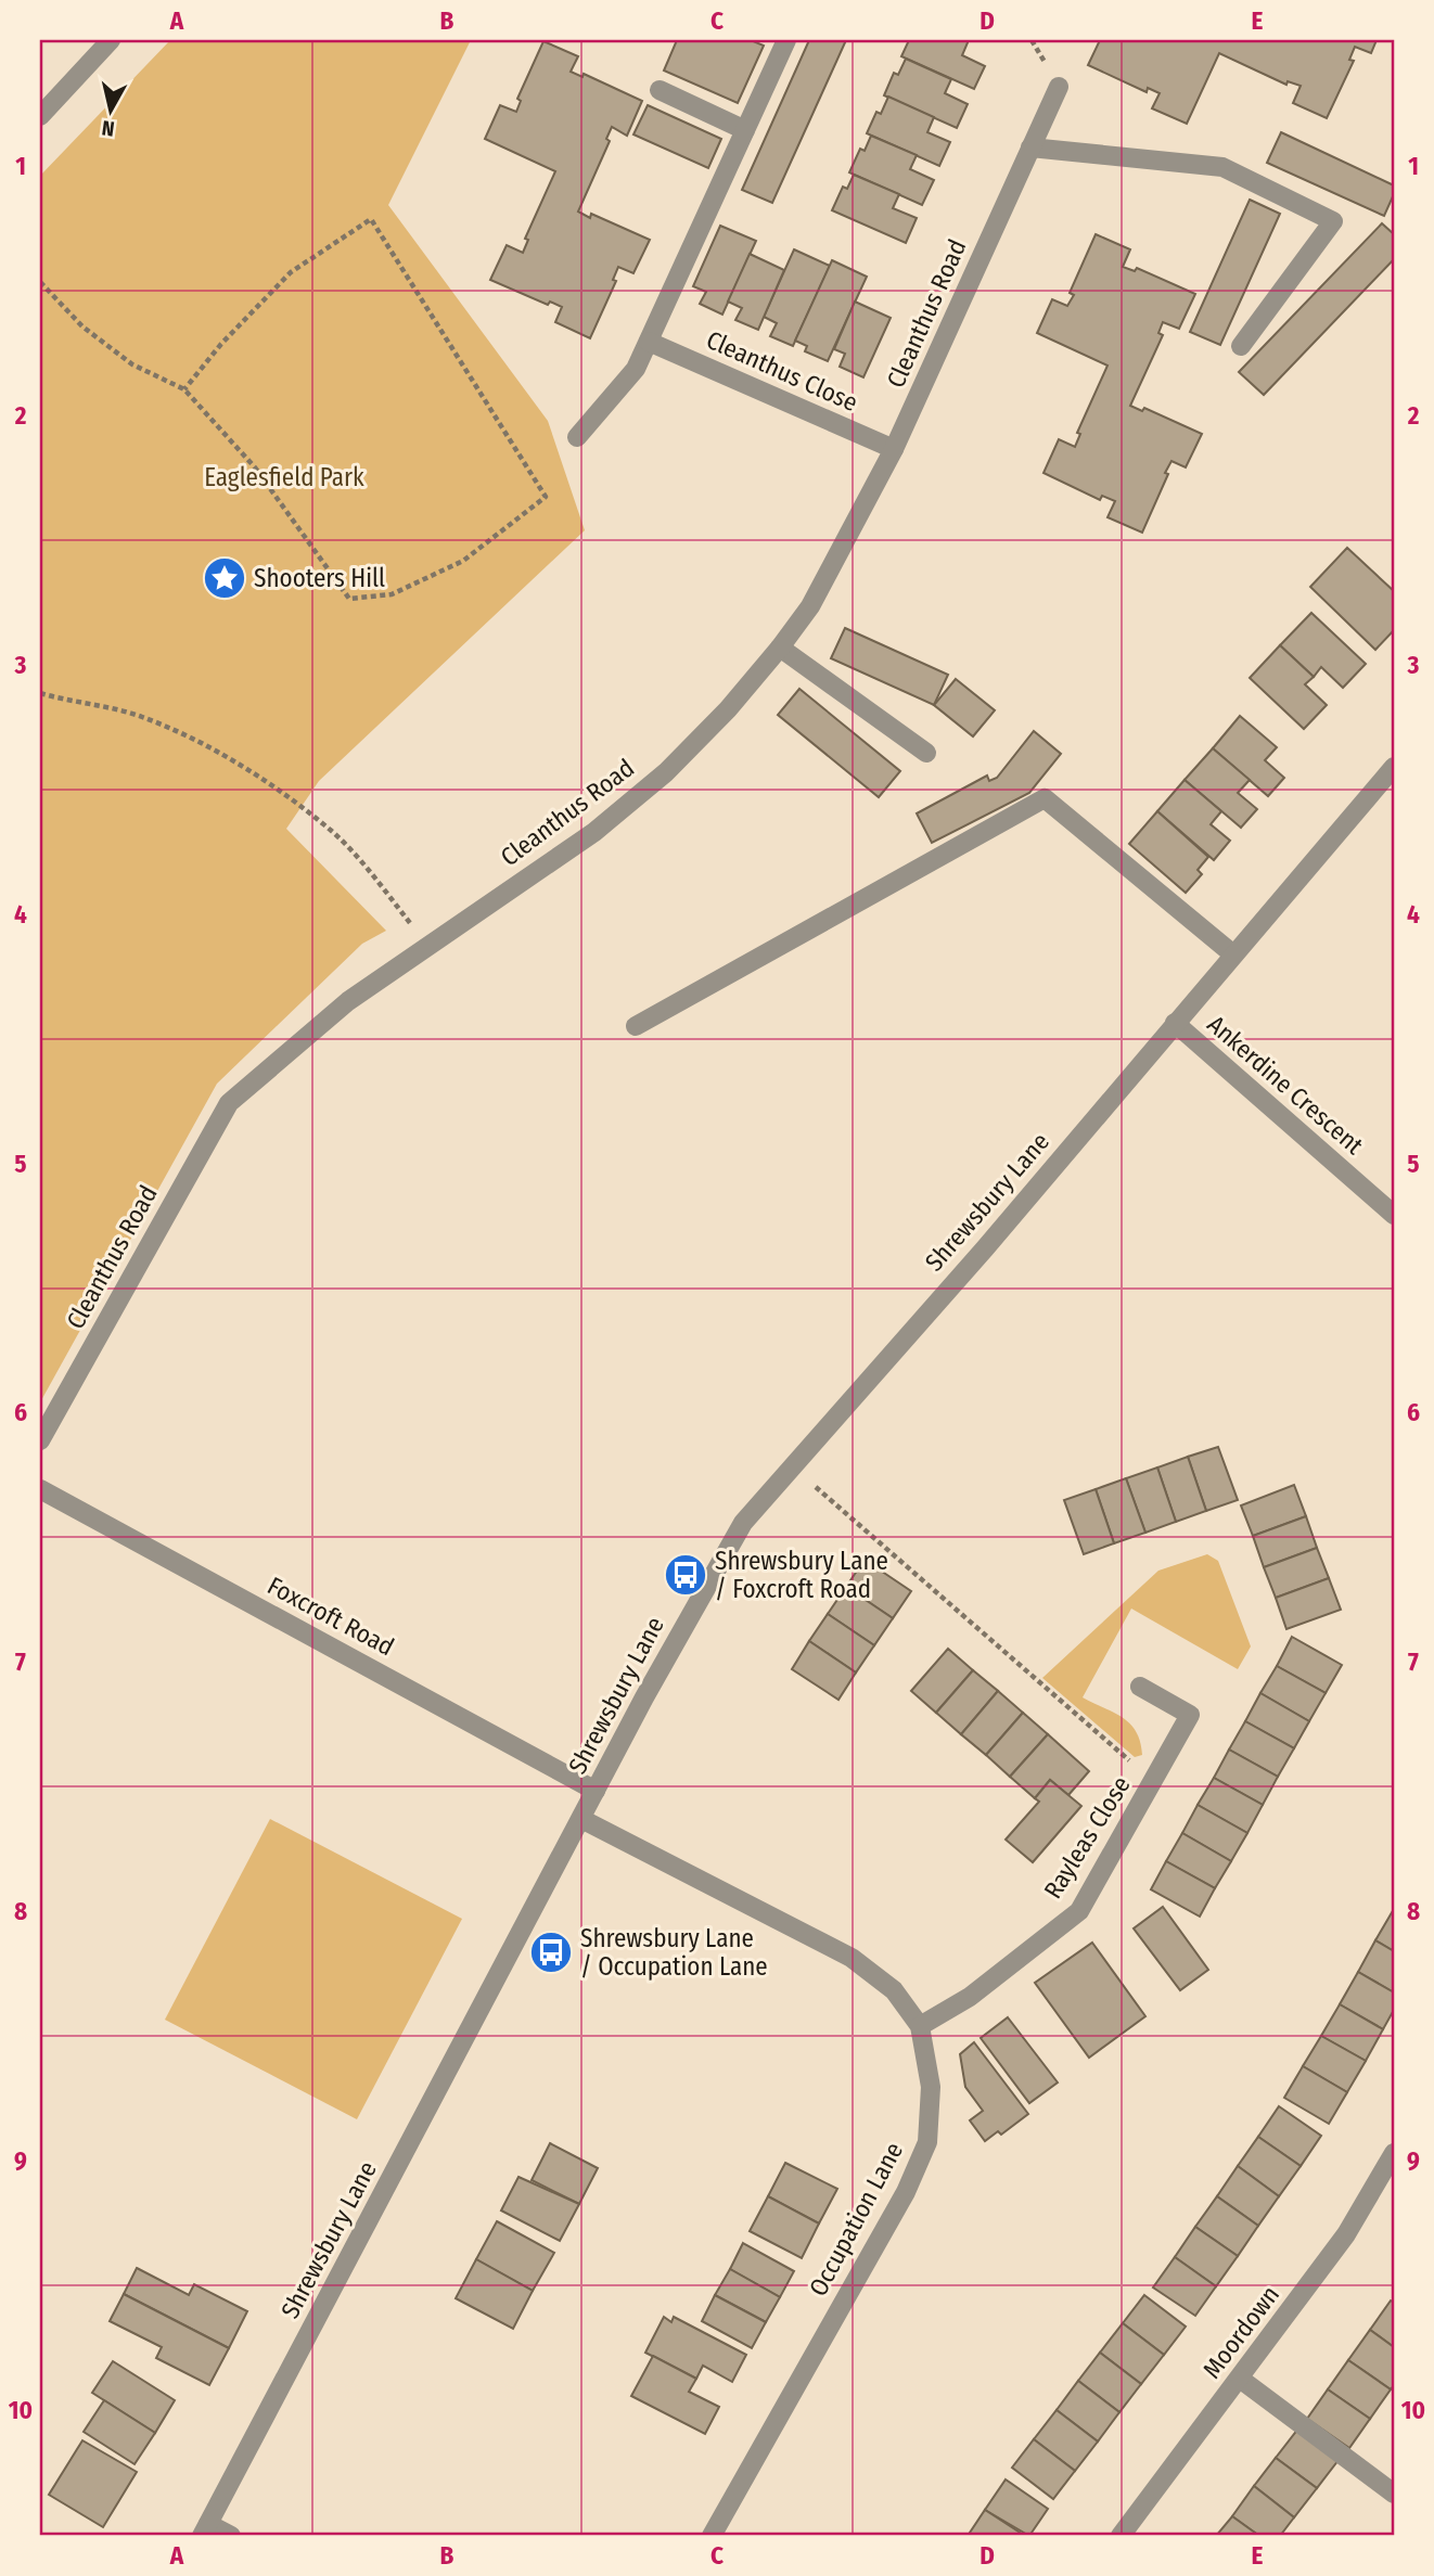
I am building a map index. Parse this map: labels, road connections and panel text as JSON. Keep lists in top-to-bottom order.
{
  "streets": {
    "street": [
      "Cleanthus Road",
      "Cleanthus Close",
      "Ankerdine Crescent",
      "Shrewsbury Lane",
      "Foxcroft Road",
      "Rayleas Close",
      "Occupation Lane",
      "Moordown"
    ]
  },
  "crossings": [
    ["Cleanthus Road", "Cleanthus Close"],
    ["Ankerdine Crescent", "Shrewsbury Lane"],
    ["Shrewsbury Lane", "Foxcroft Road"],
    ["Shrewsbury Lane", "Occupation Lane"],
    ["Rayleas Close", "Occupation Lane"]
  ],
  "parks": ["Eaglesfield Park"],
  "places": {
    "place": ["Shooters Hill"],
    "bus stop": ["Shrewsbury Lane / Foxcroft Road", "Shrewsbury Lane / Occupation Lane"]
  },
  "north": "bottom",
  "grid": {
    "columns": [
      "A",
      "B",
      "C",
      "D",
      "E"
    ],
    "rows": [
      "1",
      "2",
      "3",
      "4",
      "5",
      "6",
      "7",
      "8",
      "9",
      "10"
    ]
  }
}
